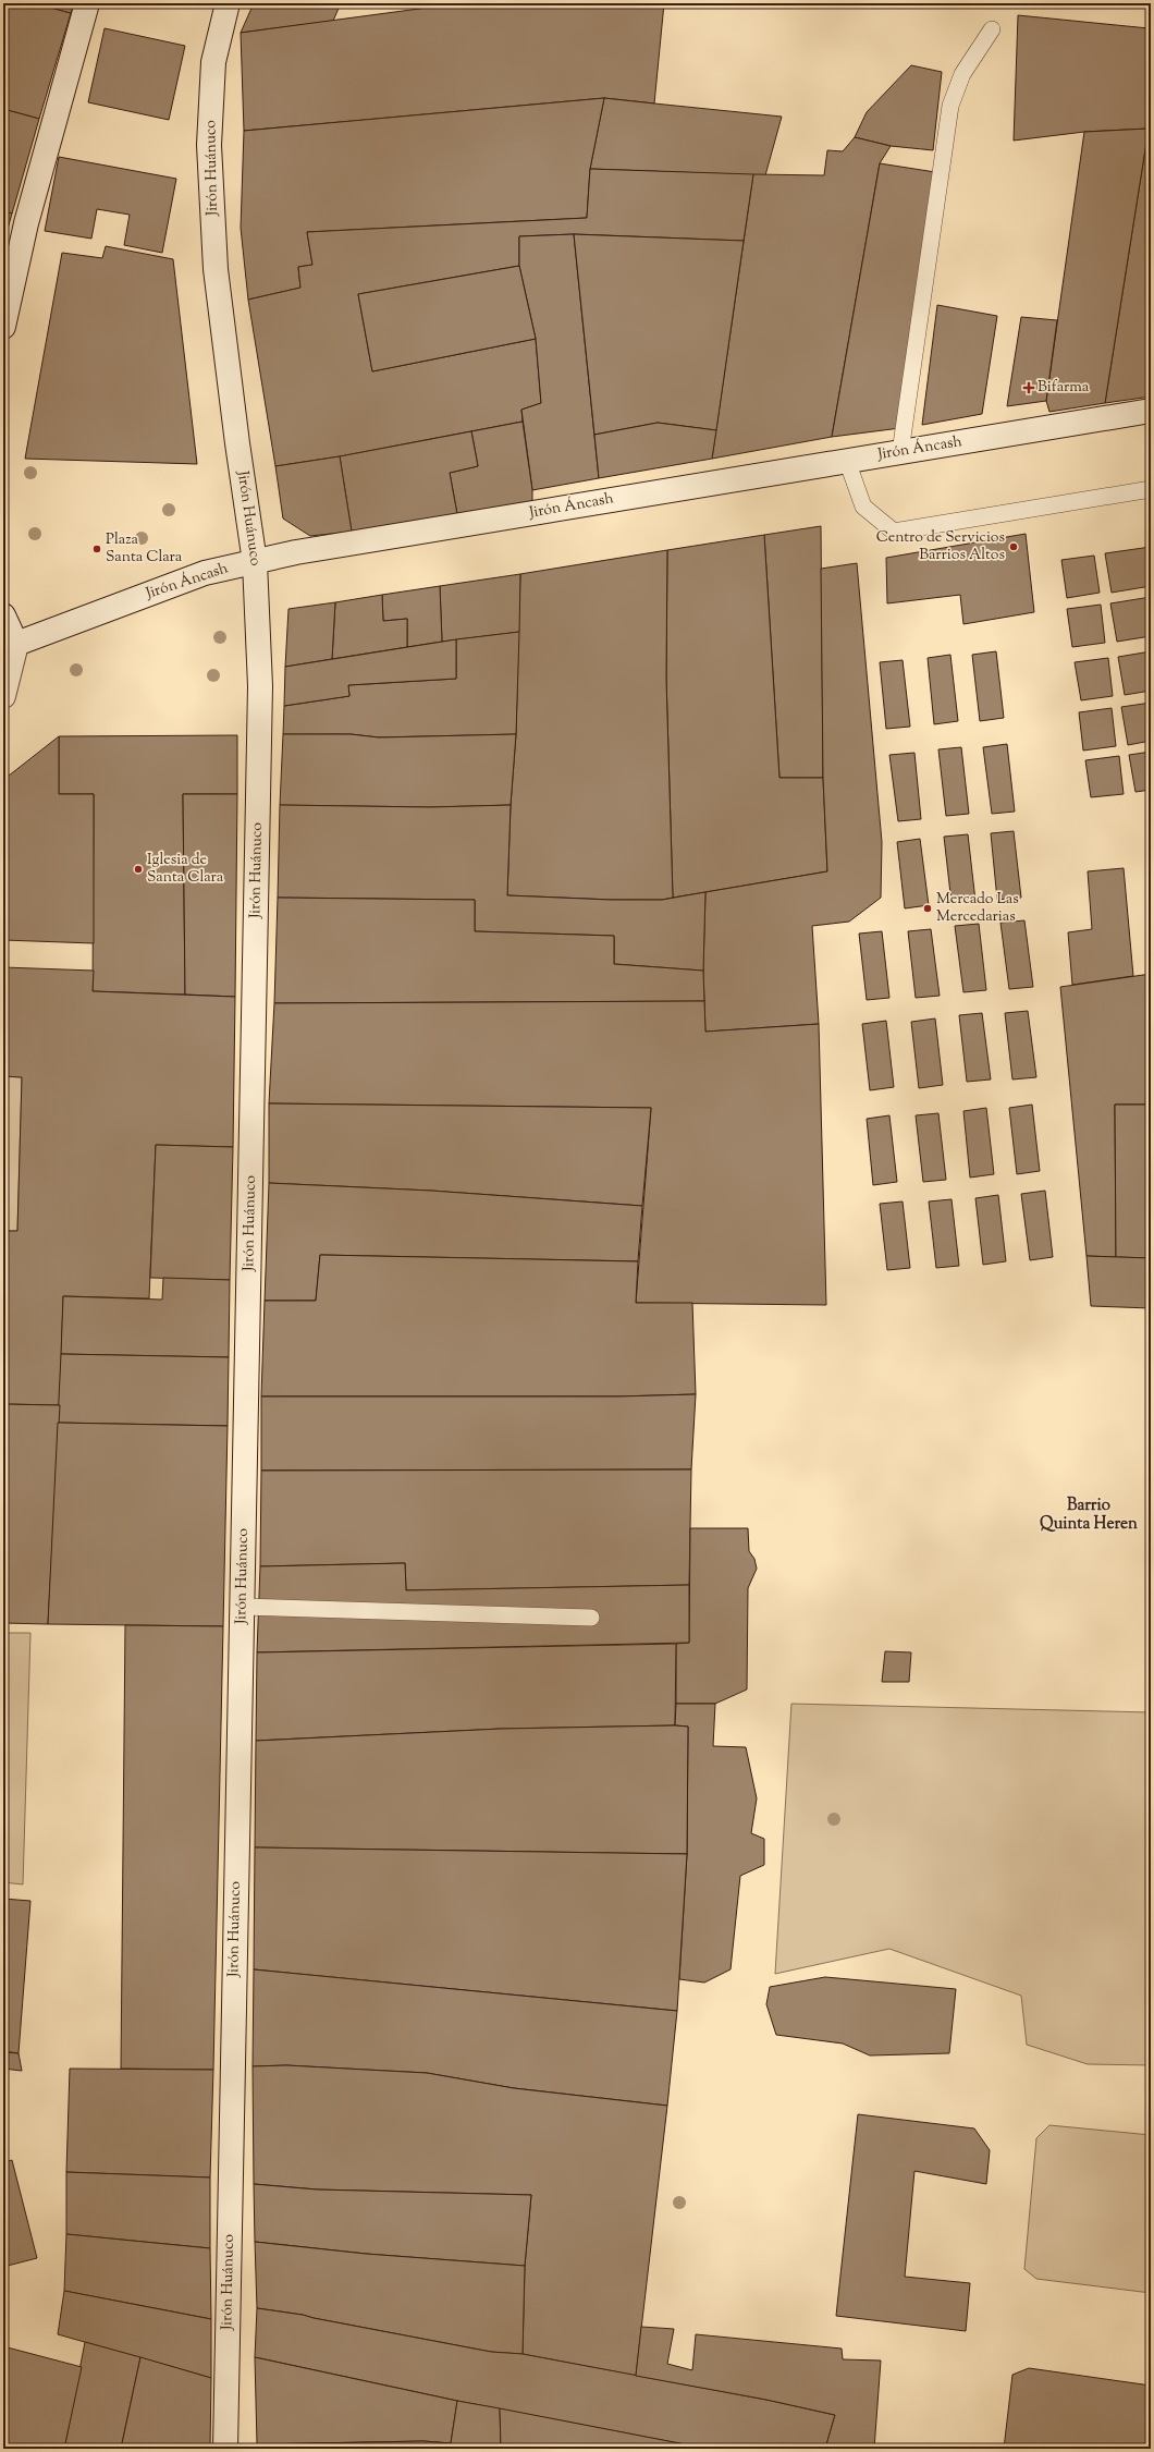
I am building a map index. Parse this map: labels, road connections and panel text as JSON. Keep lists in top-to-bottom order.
{
  "streets": {
    "street": ["Jirón Huánuco", "Jirón Áncash"]
  },
  "crossings": [
    ["Jirón Huánuco", "Jirón Áncash"]
  ],
  "districts": ["Barrio Quinta Heren"],
  "places": {
    "health": ["Bifarma"],
    "other": [
      "Centro de Servicios Barrios Altos",
      "Plaza Santa Clara",
      "Iglesia de Santa Clara",
      "Mercado Las Mercedarias"
    ]
  }
}
